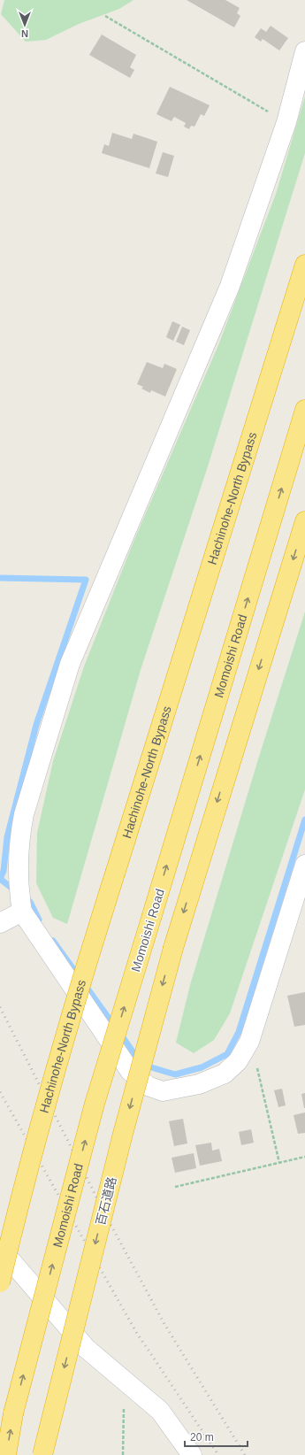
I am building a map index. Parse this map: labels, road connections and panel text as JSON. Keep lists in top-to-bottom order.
{
  "streets": {
    "highway": ["Hachinohe-North Bypass", "Momoishi Road", "百石道路"]
  },
  "one_way": ["Momoishi Road", "百石道路"],
  "scale_bar": "20 m",
  "north": "bottom"
}
